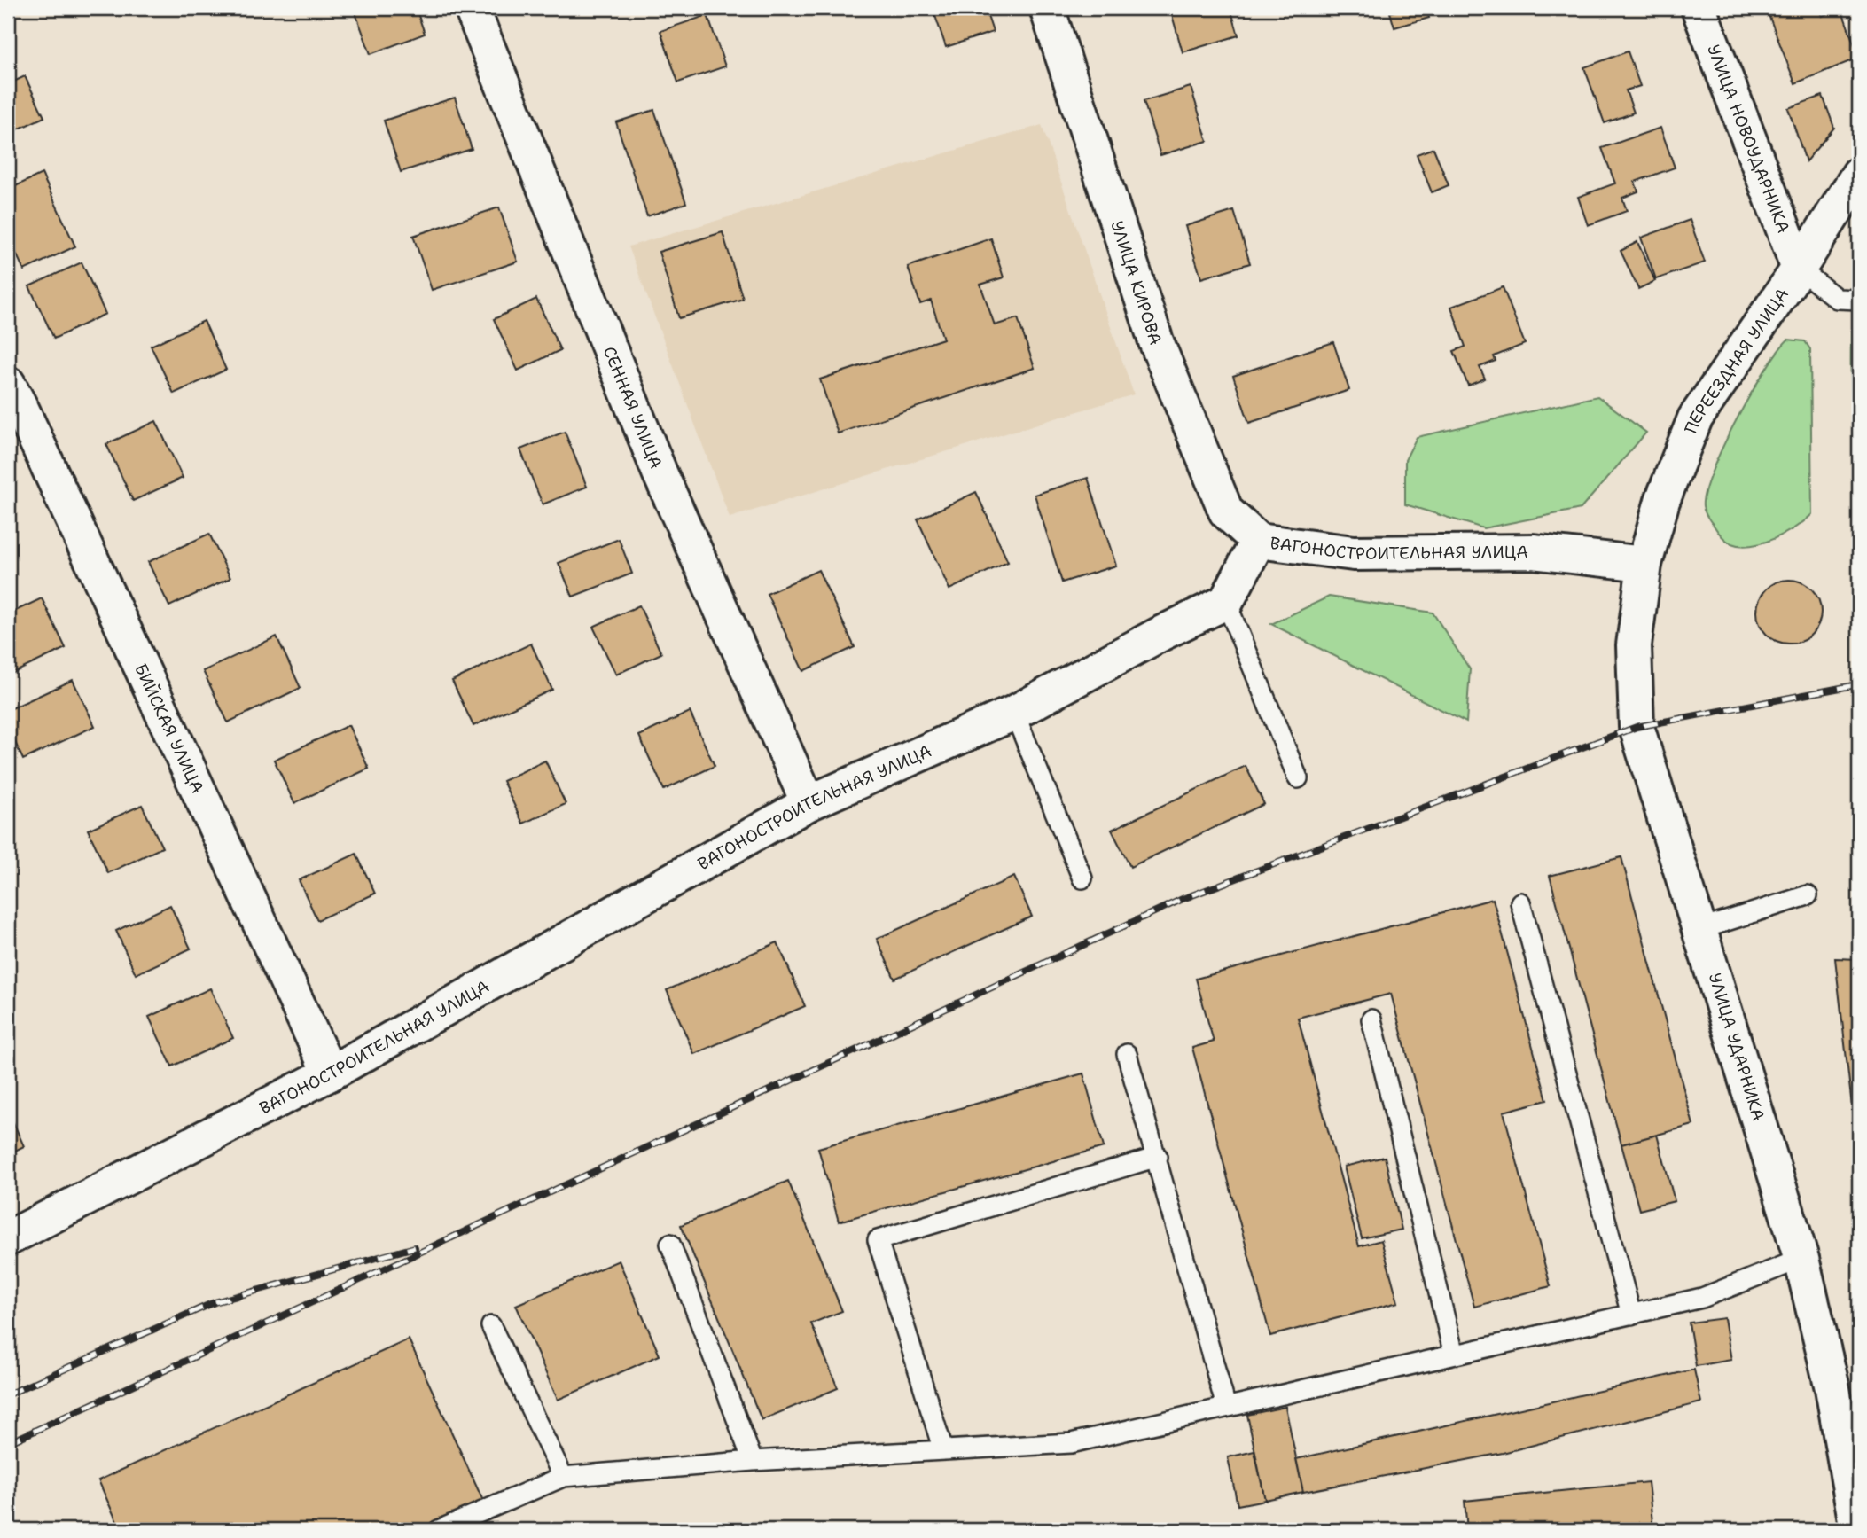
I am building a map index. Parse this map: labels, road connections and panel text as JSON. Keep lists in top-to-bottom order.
{
  "streets": {
    "street": [
      "УЛИЦА НОВОУДАРНИКА",
      "УЛИЦА КИРОВА",
      "ПЕРЕЕЗДНАЯ УЛИЦА",
      "СЕННАЯ УЛИЦА",
      "ВАГОНОСТРОИТЕЛЬНАЯ УЛИЦА",
      "БИЙСКАЯ УЛИЦА",
      "УЛИЦА УДАРНИКА"
    ]
  },
  "crossings": [
    ["УЛИЦА НОВОУДАРНИКА", "ПЕРЕЕЗДНАЯ УЛИЦА"],
    ["УЛИЦА КИРОВА", "ВАГОНОСТРОИТЕЛЬНАЯ УЛИЦА"],
    ["ПЕРЕЕЗДНАЯ УЛИЦА", "ВАГОНОСТРОИТЕЛЬНАЯ УЛИЦА"],
    ["ПЕРЕЕЗДНАЯ УЛИЦА", "УЛИЦА УДАРНИКА"],
    ["СЕННАЯ УЛИЦА", "ВАГОНОСТРОИТЕЛЬНАЯ УЛИЦА"],
    ["ВАГОНОСТРОИТЕЛЬНАЯ УЛИЦА", "БИЙСКАЯ УЛИЦА"],
    ["ВАГОНОСТРОИТЕЛЬНАЯ УЛИЦА", "УЛИЦА УДАРНИКА"]
  ]
}
